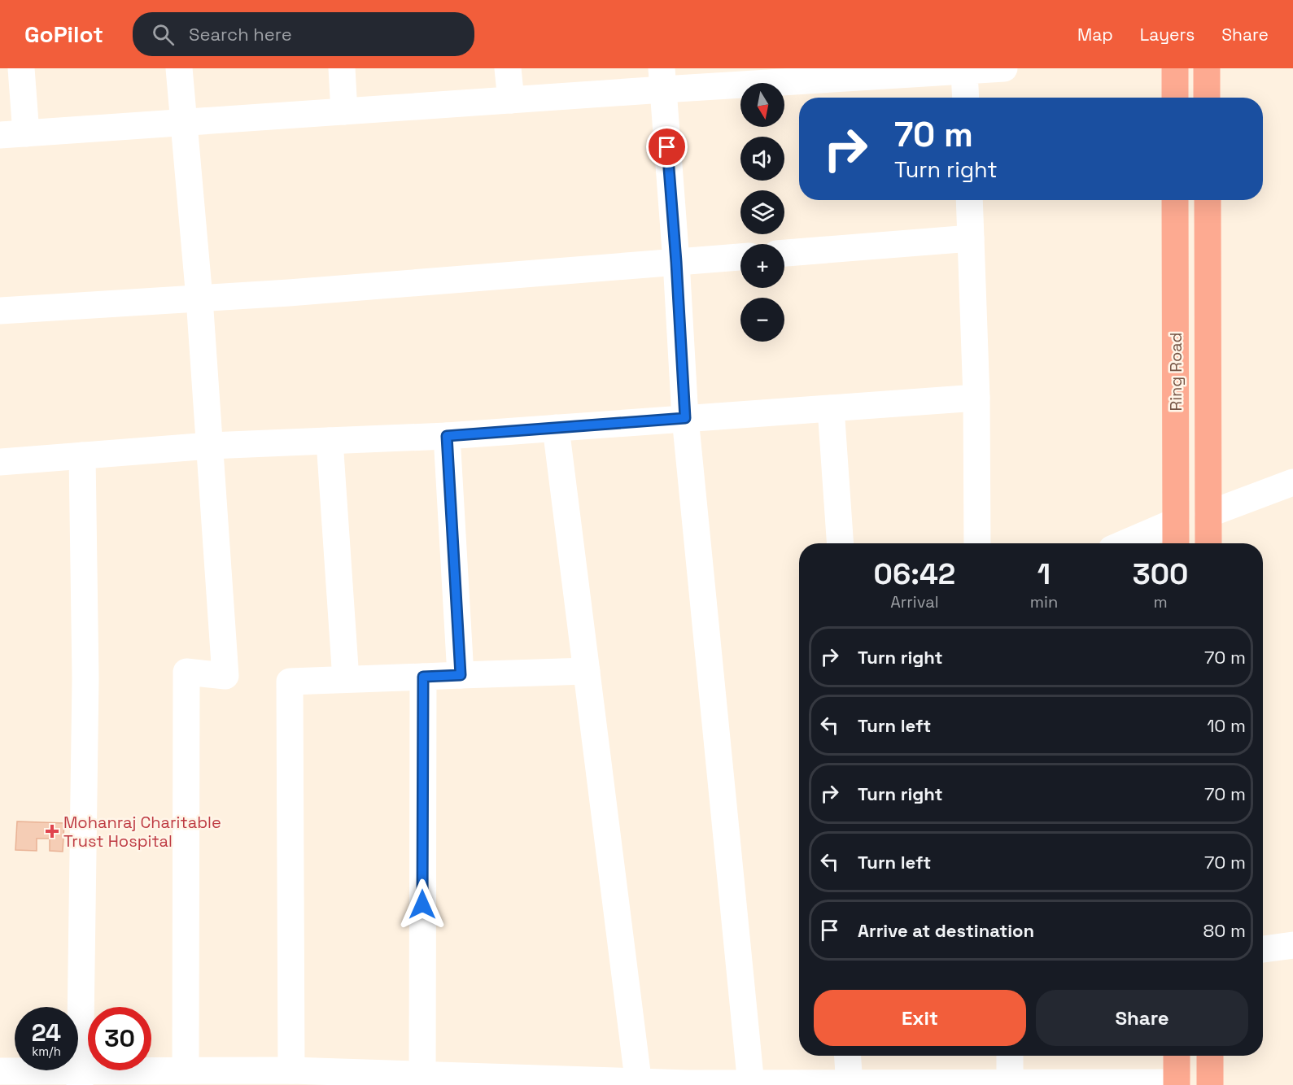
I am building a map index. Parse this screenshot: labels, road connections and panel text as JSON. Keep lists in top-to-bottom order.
{
  "streets": {
    "highway": ["Ring Road"]
  },
  "places": {
    "health": ["Mohanraj Charitable Trust Hospital"]
  },
  "north": "bottom",
  "page": {
    "header": "GoPilot",
    "search": "Search here",
    "nav": ["Map", "Layers", "Share"],
    "map_buttons": ["+", "−"],
    "turn": ["70 m", "Turn right"],
    "eta": [
      "06:42",
      "Arrival",
      "1",
      "min",
      "300",
      "m"
    ],
    "list": [
      {
        "name": "Turn right",
        "value": "70 m"
      },
      {
        "name": "Turn left",
        "value": "10 m"
      },
      {
        "name": "Turn right",
        "value": "70 m"
      },
      {
        "name": "Turn left",
        "value": "70 m"
      },
      {
        "name": "Arrive at destination",
        "value": "80 m"
      }
    ],
    "buttons": ["Exit", "Share"],
    "speed": "24 km/h",
    "limit": "30"
  }
}
